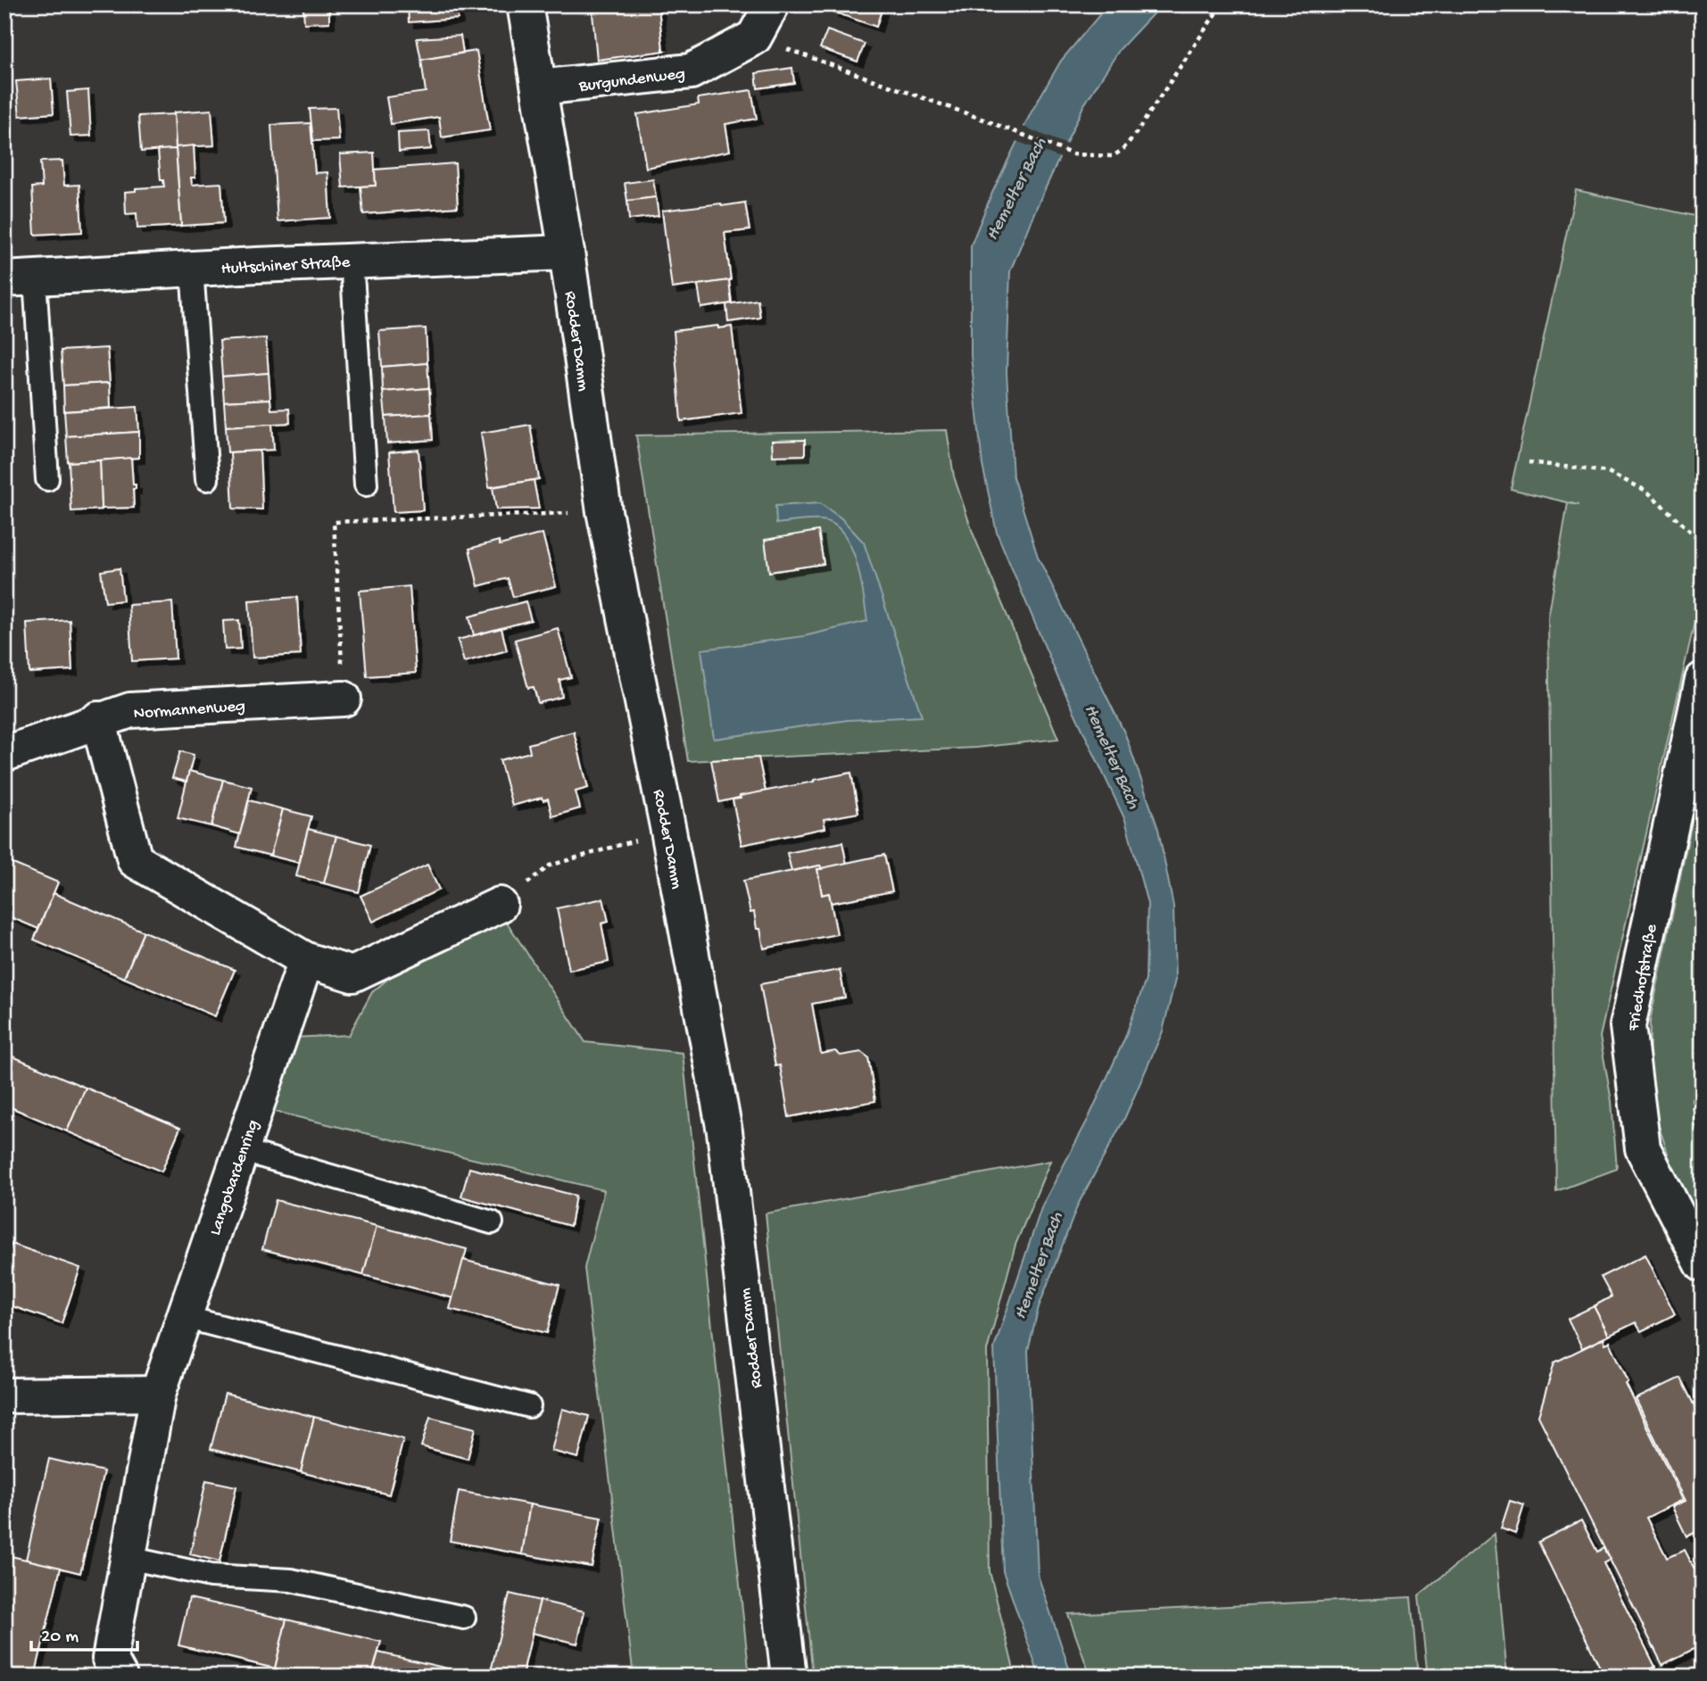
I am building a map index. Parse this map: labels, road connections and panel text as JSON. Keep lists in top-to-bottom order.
{
  "streets": {
    "street": [
      "Burgundenweg",
      "Hultschiner Straße",
      "Rodder Damm",
      "Normannenweg",
      "Friedhofstraße",
      "Langobardenring"
    ]
  },
  "crossings": [
    ["Burgundenweg", "Rodder Damm"],
    ["Hultschiner Straße", "Rodder Damm"]
  ],
  "water": ["Hemelter Bach"],
  "scale_bar": "20 m"
}
